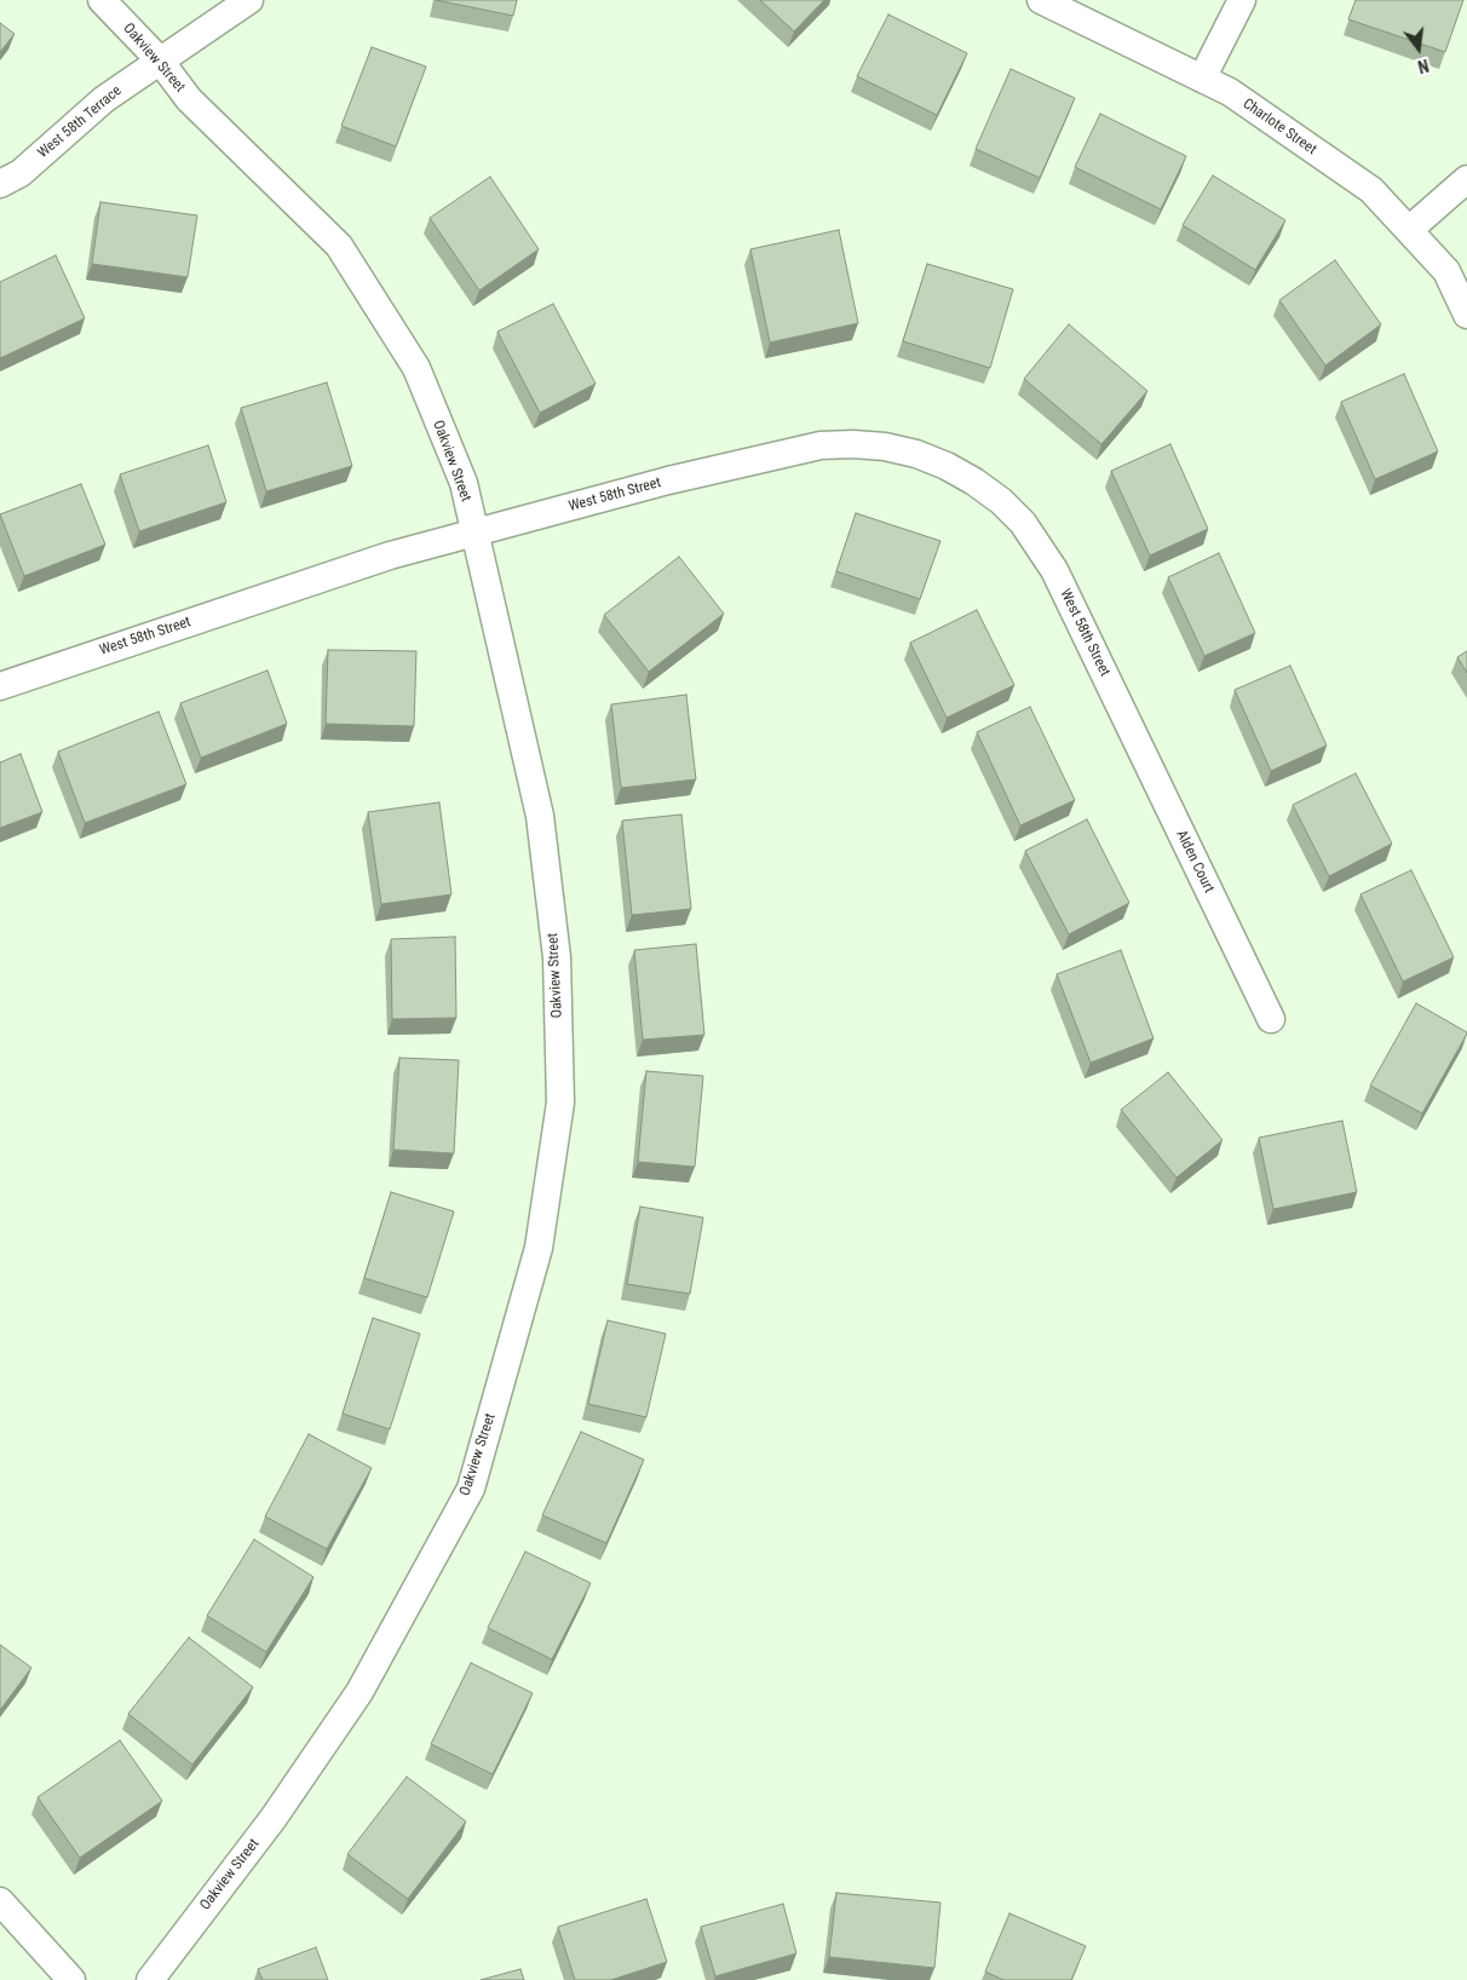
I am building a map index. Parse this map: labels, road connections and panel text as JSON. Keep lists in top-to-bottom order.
{
  "streets": {
    "street": [
      "Oakview Street",
      "West 58th Terrace",
      "Charlote Street",
      "West 58th Street",
      "Alden Court"
    ]
  },
  "crossings": [
    ["Oakview Street", "West 58th Terrace"],
    ["Oakview Street", "West 58th Street"],
    ["West 58th Street", "Alden Court"]
  ],
  "north": "bottom"
}
